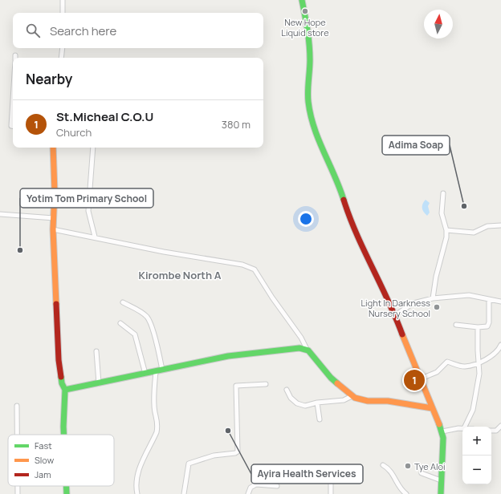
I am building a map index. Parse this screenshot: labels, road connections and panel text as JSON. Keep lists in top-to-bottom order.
{
  "districts": ["Kirombe North A"],
  "places": [
    "New Hope Liquid store",
    "Adima Soap",
    "Yotim Tom Primary School",
    "Light In Darkness Nursery School",
    "Ayira Health Services",
    "Tye Aloi"
  ],
  "legend": ["Fast", "Slow", "Jam"],
  "north": "top",
  "page": {
    "search": "Search here",
    "heading": "Nearby",
    "list": [
      {
        "mark": "1",
        "name": "St.Micheal C.O.U",
        "note": "Church",
        "value": "380 m"
      }
    ],
    "pins": "1",
    "map_buttons": ["+", "−"]
  }
}
